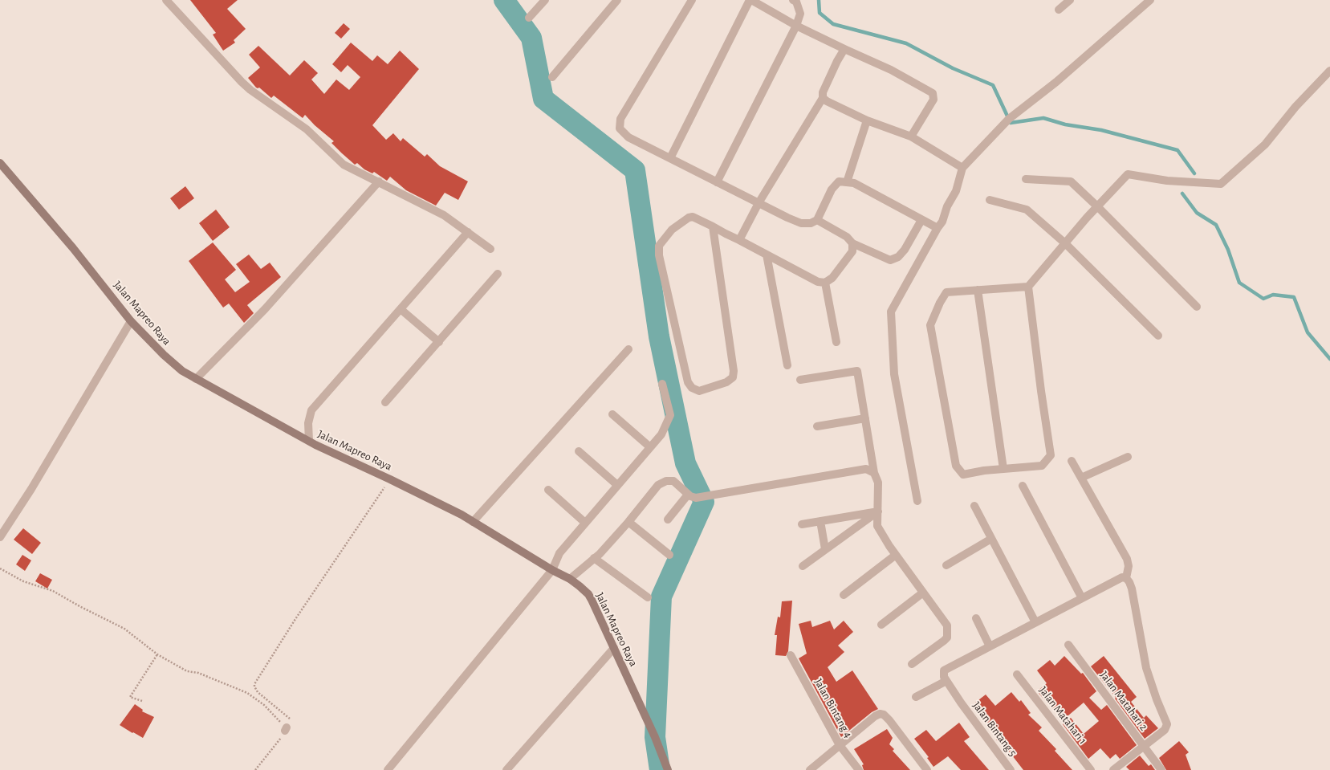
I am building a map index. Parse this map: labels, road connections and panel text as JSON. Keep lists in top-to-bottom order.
{
  "streets": {
    "street": [
      "Jalan Mapreo Raya",
      "Jalan Matahari 2",
      "Jalan Bintang 4",
      "Jalan Matahari 1",
      "Jalan Bintang 5"
    ]
  }
}
